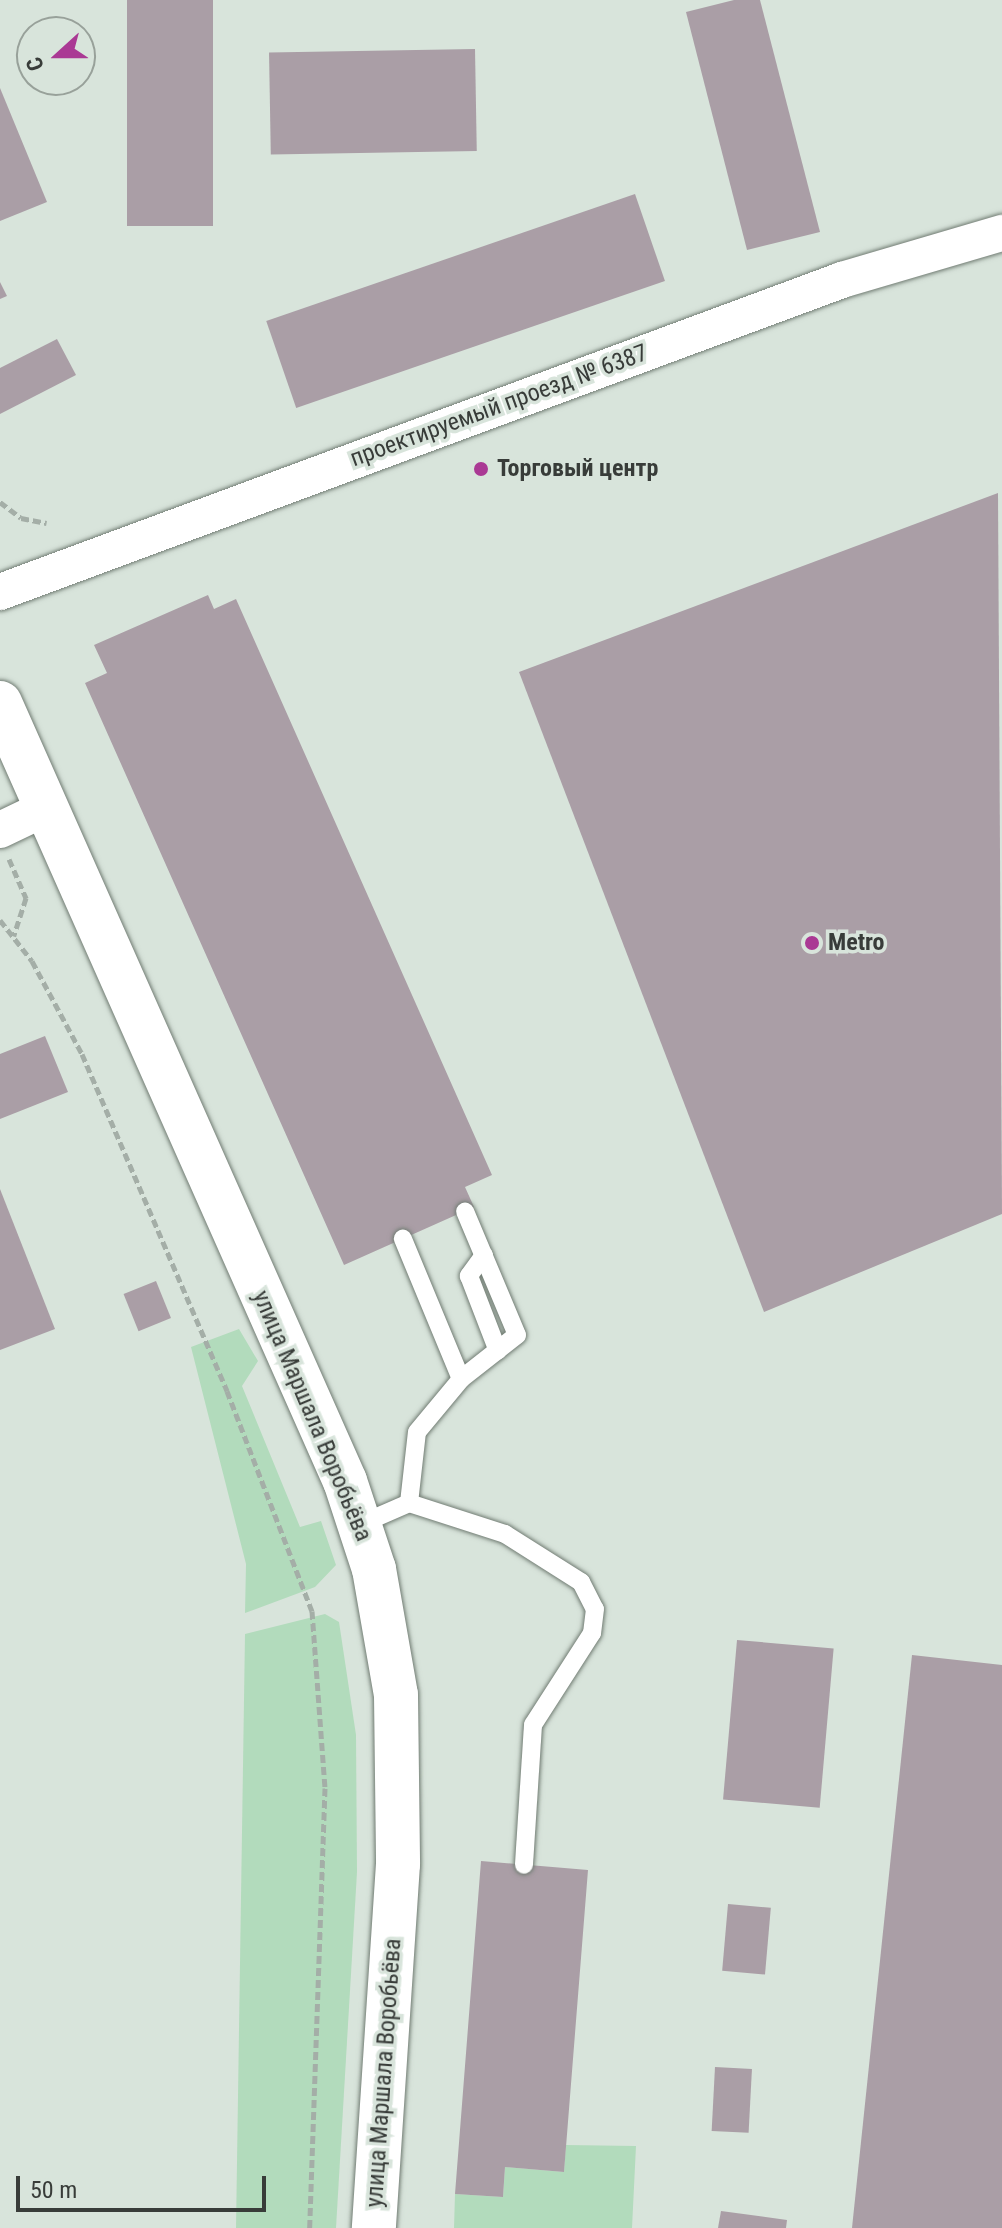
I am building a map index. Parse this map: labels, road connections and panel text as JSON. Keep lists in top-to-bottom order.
{
  "streets": {
    "street": ["проектируемый проезд № 6387", "улица Маршала Воробьёва"]
  },
  "places": ["Торговый центр", "Metro"],
  "scale_bar": "50 m",
  "north": "left"
}
